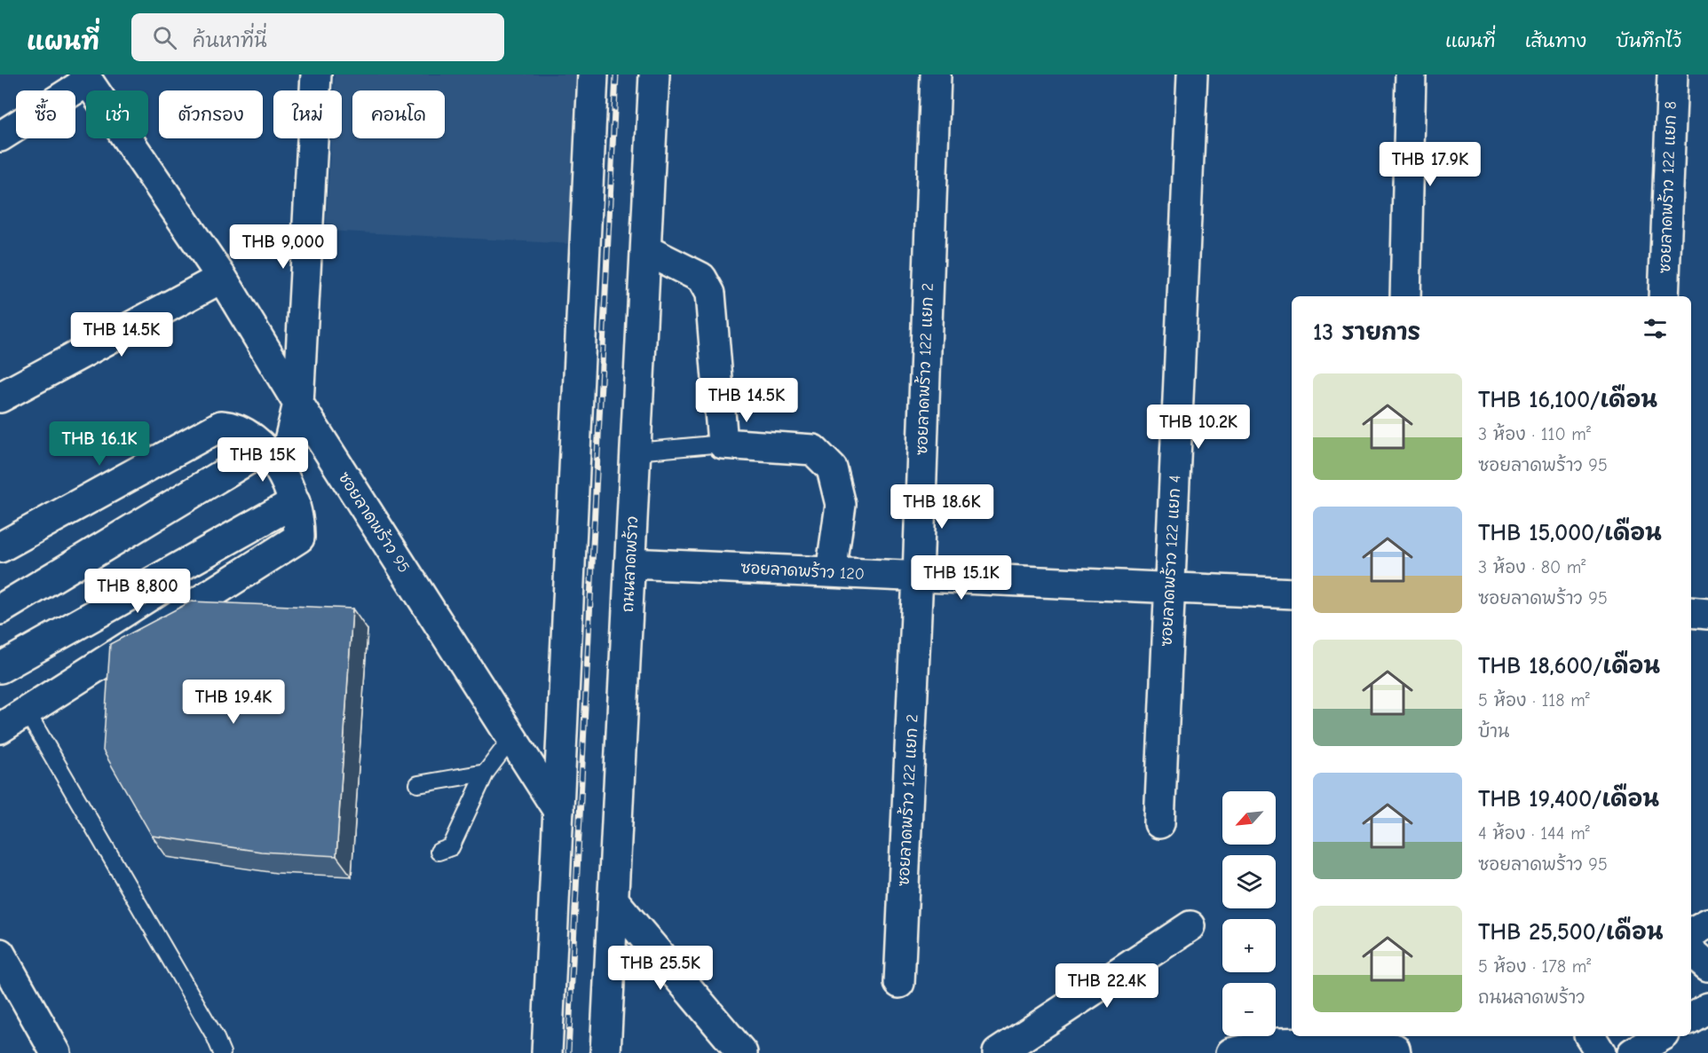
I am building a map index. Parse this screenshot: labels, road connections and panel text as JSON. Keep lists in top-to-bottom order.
{
  "streets": {
    "street": [
      "ซอยลาดพร้าว 122 แยก 8",
      "ซอยลาดพร้าว 122 แยก 2",
      "ซอยลาดพร้าว 95",
      "ซอยลาดพร้าว 122 แยก 4",
      "ถนนลาดพร้าว",
      "ซอยลาดพร้าว 120"
    ]
  },
  "crossings": [
    ["ซอยลาดพร้าว 122 แยก 2", "ซอยลาดพร้าว 120"],
    ["ซอยลาดพร้าว 122 แยก 4", "ซอยลาดพร้าว 120"],
    ["ถนนลาดพร้าว", "ซอยลาดพร้าว 120"]
  ],
  "north": "bottom left",
  "page": {
    "header": "แผนที่",
    "search": "ค้นหาที่นี่",
    "nav": ["แผนที่", "เส้นทาง", "บันทึกไว้"],
    "chip": [
      "ซื้อ",
      "เช่า",
      "ตัวกรอง",
      "ใหม่",
      "คอนโด"
    ],
    "price": [
      "THB 17.9K",
      "THB 9,000",
      "THB 14.5K",
      "THB 14.5K",
      "THB 10.2K",
      "THB 16.1K",
      "THB 15K",
      "THB 18.6K",
      "THB 15.1K",
      "THB 8,800",
      "THB 19.4K",
      "THB 25.5K",
      "THB 22.4K"
    ],
    "heading": "13 รายการ",
    "list": [
      {
        "name": "THB 16,100/เดือน",
        "note": "3 ห้อง · 110 m² · ซอยลาดพร้าว 95"
      },
      {
        "name": "THB 15,000/เดือน",
        "note": "3 ห้อง · 80 m² · ซอยลาดพร้าว 95"
      },
      {
        "name": "THB 18,600/เดือน",
        "note": "5 ห้อง · 118 m² · บ้าน"
      },
      {
        "name": "THB 19,400/เดือน",
        "note": "4 ห้อง · 144 m² · ซอยลาดพร้าว 95"
      },
      {
        "name": "THB 25,500/เดือน",
        "note": "5 ห้อง · 178 m² · ถนนลาดพร้าว"
      }
    ],
    "map_buttons": ["+", "−"]
  }
}
